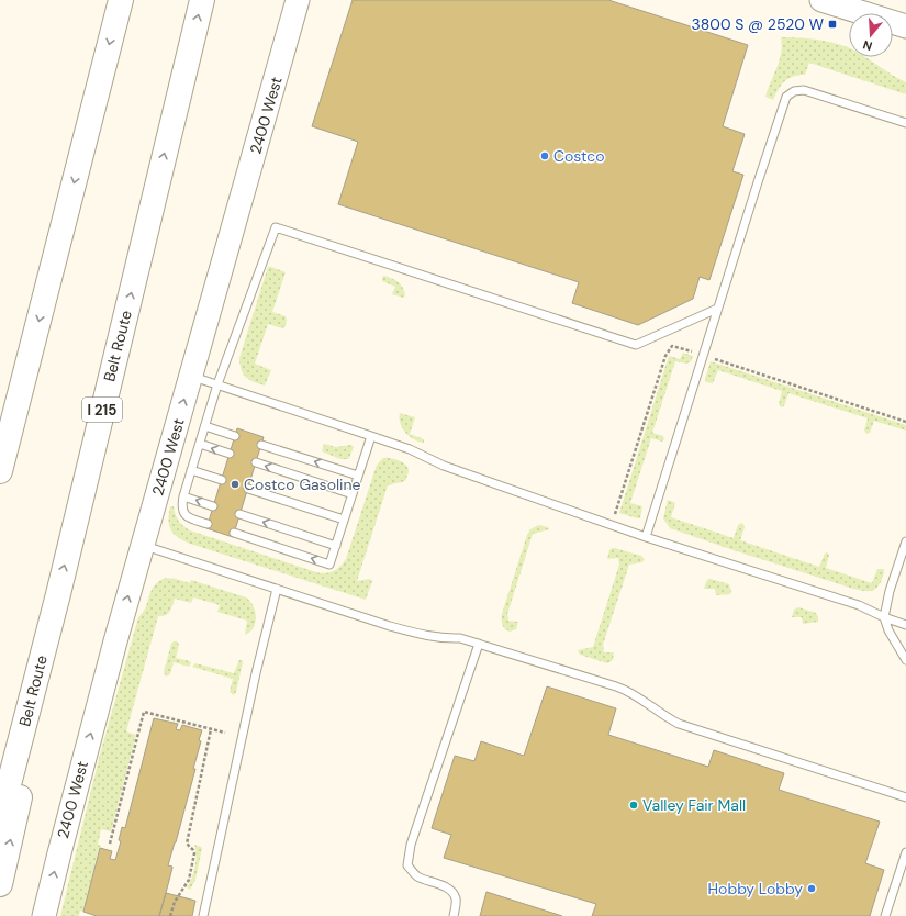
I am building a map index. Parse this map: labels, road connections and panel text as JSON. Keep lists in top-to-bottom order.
{
  "streets": {
    "highway": ["Belt Route", "I 215"],
    "street": ["2400 West"]
  },
  "one_way": ["2400 West"],
  "places": {
    "transit": ["3800 S @ 2520 W"],
    "other": [
      "Costco",
      "Costco Gasoline",
      "Valley Fair Mall",
      "Hobby Lobby"
    ]
  },
  "north": "bottom"
}
